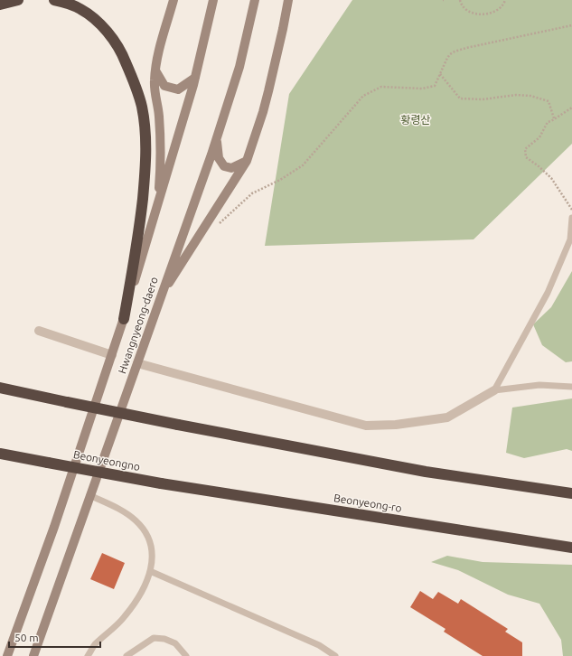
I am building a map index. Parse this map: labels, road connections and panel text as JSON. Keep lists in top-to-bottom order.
{
  "streets": {
    "highway": ["Beonyeongno", "Beonyeong-ro"],
    "main road": ["Hwangnyeong-daero"]
  },
  "crossings": [
    ["Beonyeongno", "Beonyeong-ro"]
  ],
  "parks": ["황령산"],
  "scale_bar": "50 m"
}
